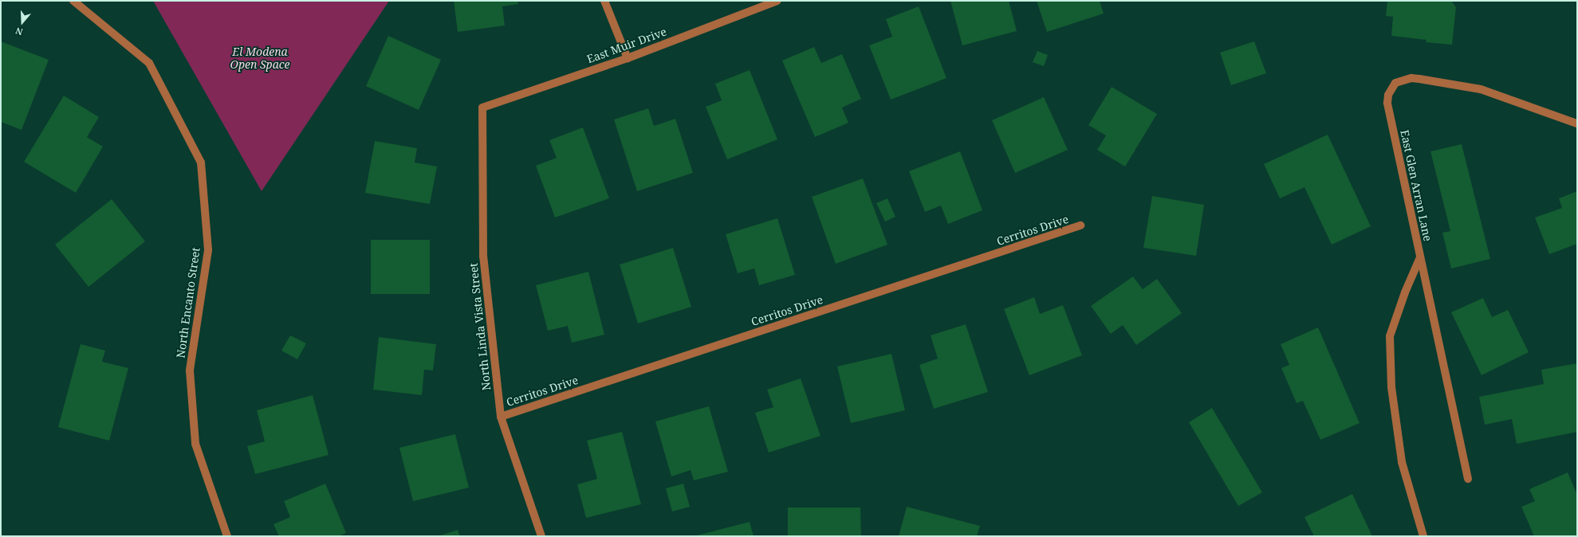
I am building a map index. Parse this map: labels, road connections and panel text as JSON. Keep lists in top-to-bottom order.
{
  "streets": {
    "street": [
      "East Muir Drive",
      "East Glen Arran Lane",
      "Cerritos Drive",
      "North Encanto Street",
      "North Linda Vista Street"
    ]
  },
  "crossings": [
    ["East Muir Drive", "North Linda Vista Street"],
    ["Cerritos Drive", "North Linda Vista Street"]
  ],
  "parks": ["El Modena Open Space"],
  "north": "bottom"
}
